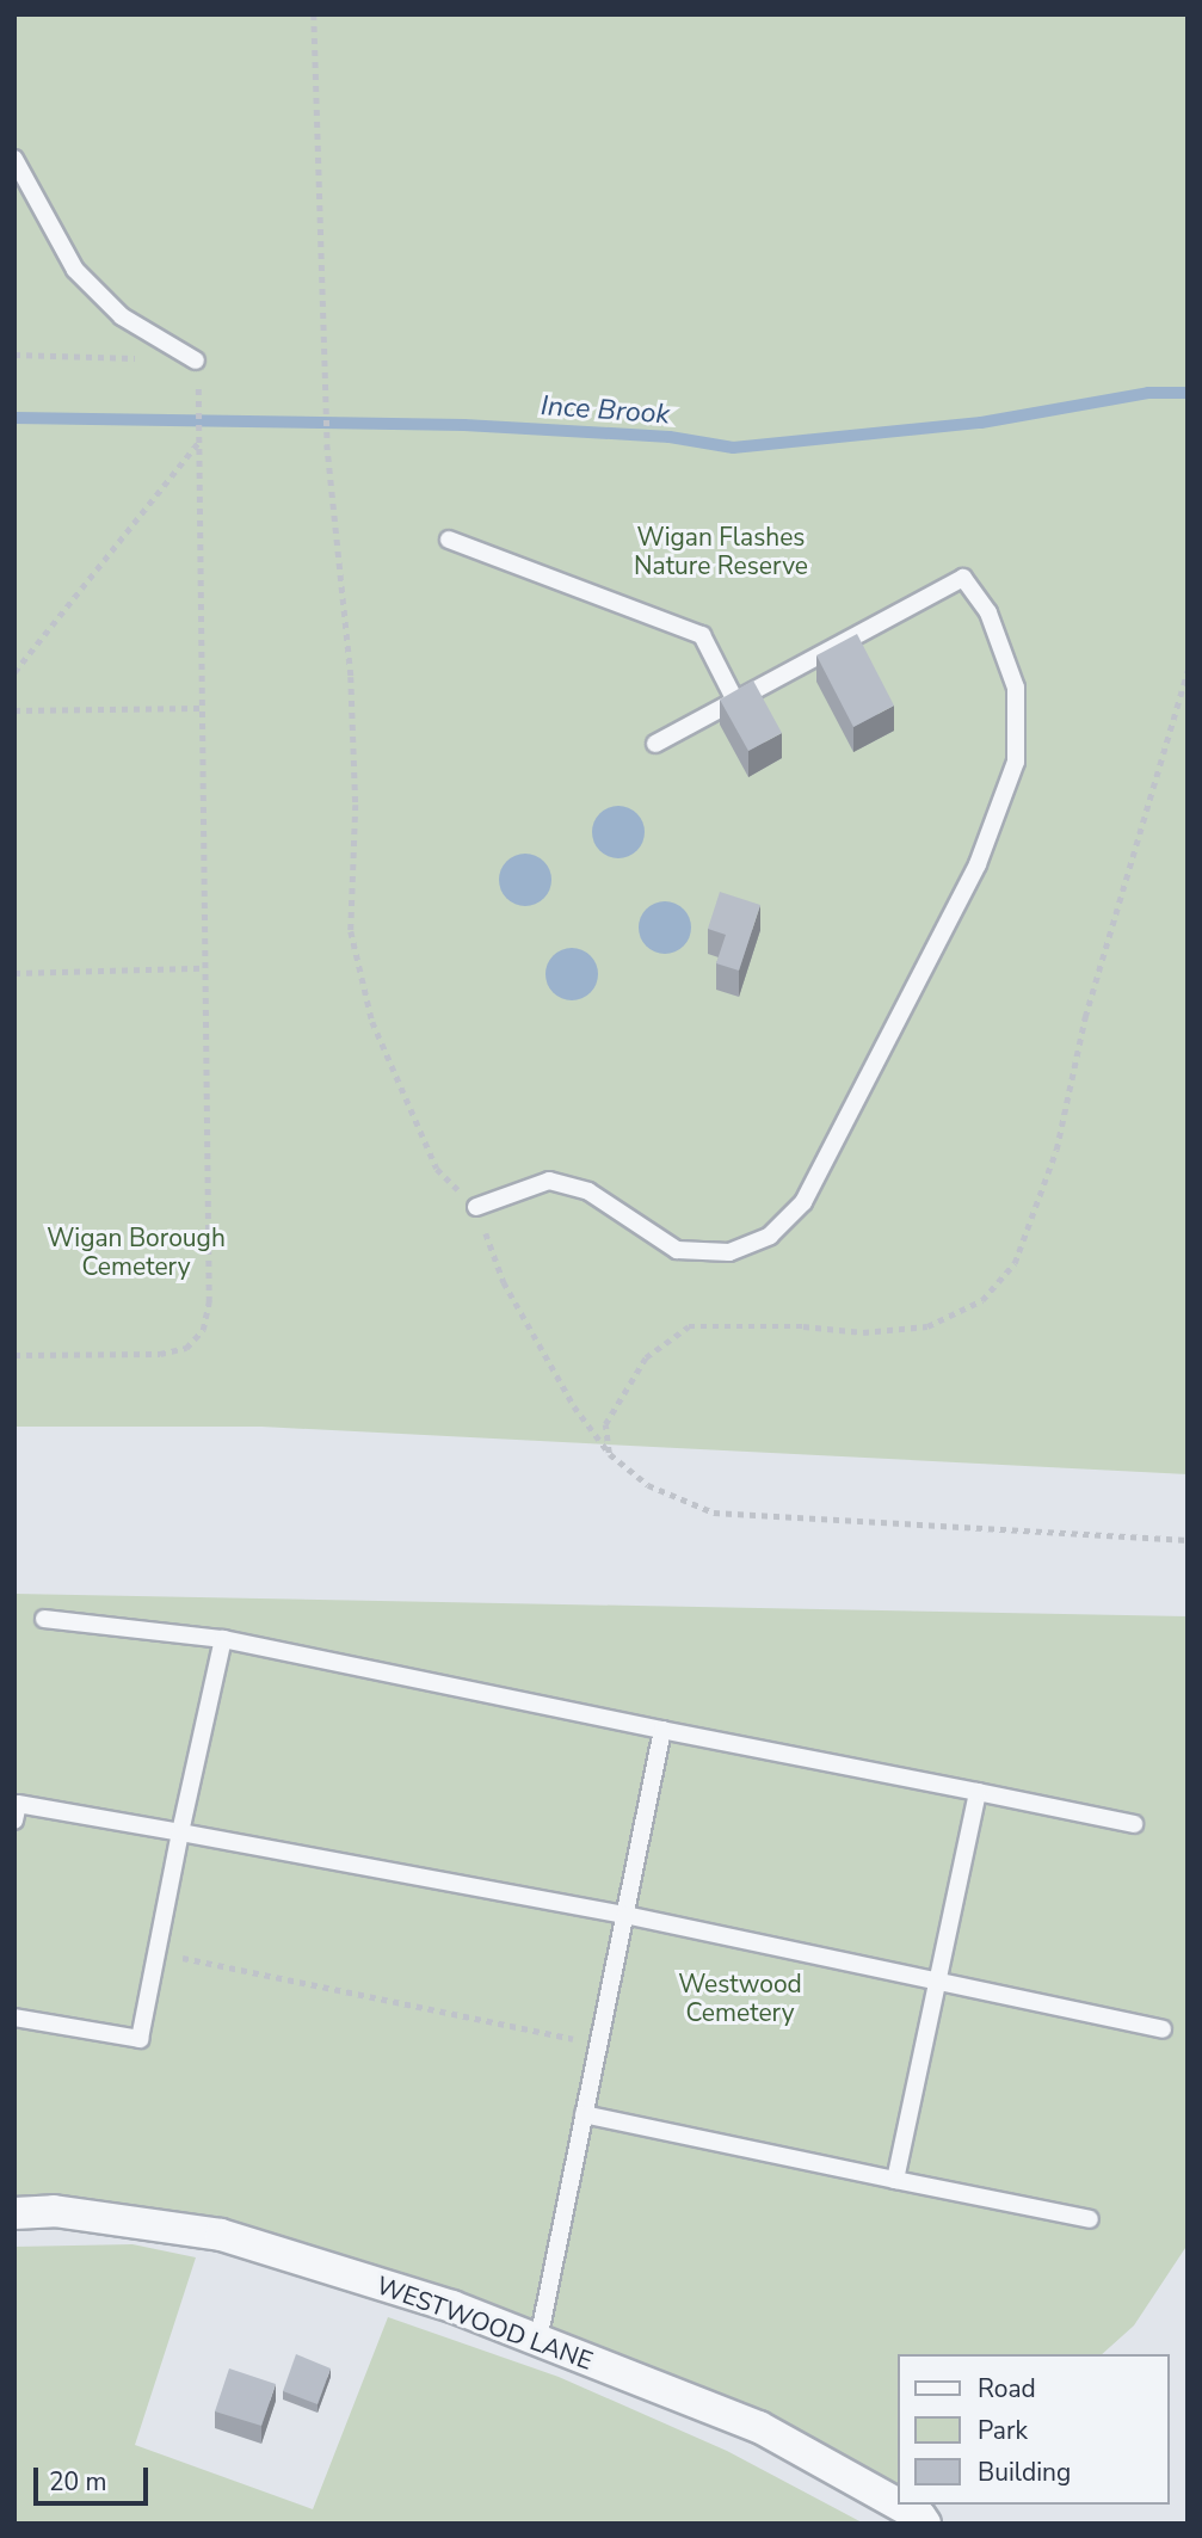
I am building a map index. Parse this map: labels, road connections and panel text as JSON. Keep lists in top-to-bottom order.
{
  "streets": {
    "street": ["WESTWOOD LANE"]
  },
  "water": ["Ince Brook"],
  "parks": ["Wigan Flashes Nature Reserve", "Wigan Borough Cemetery", "Westwood Cemetery"],
  "legend": ["Road", "Park", "Building"],
  "scale_bar": "20 m"
}
